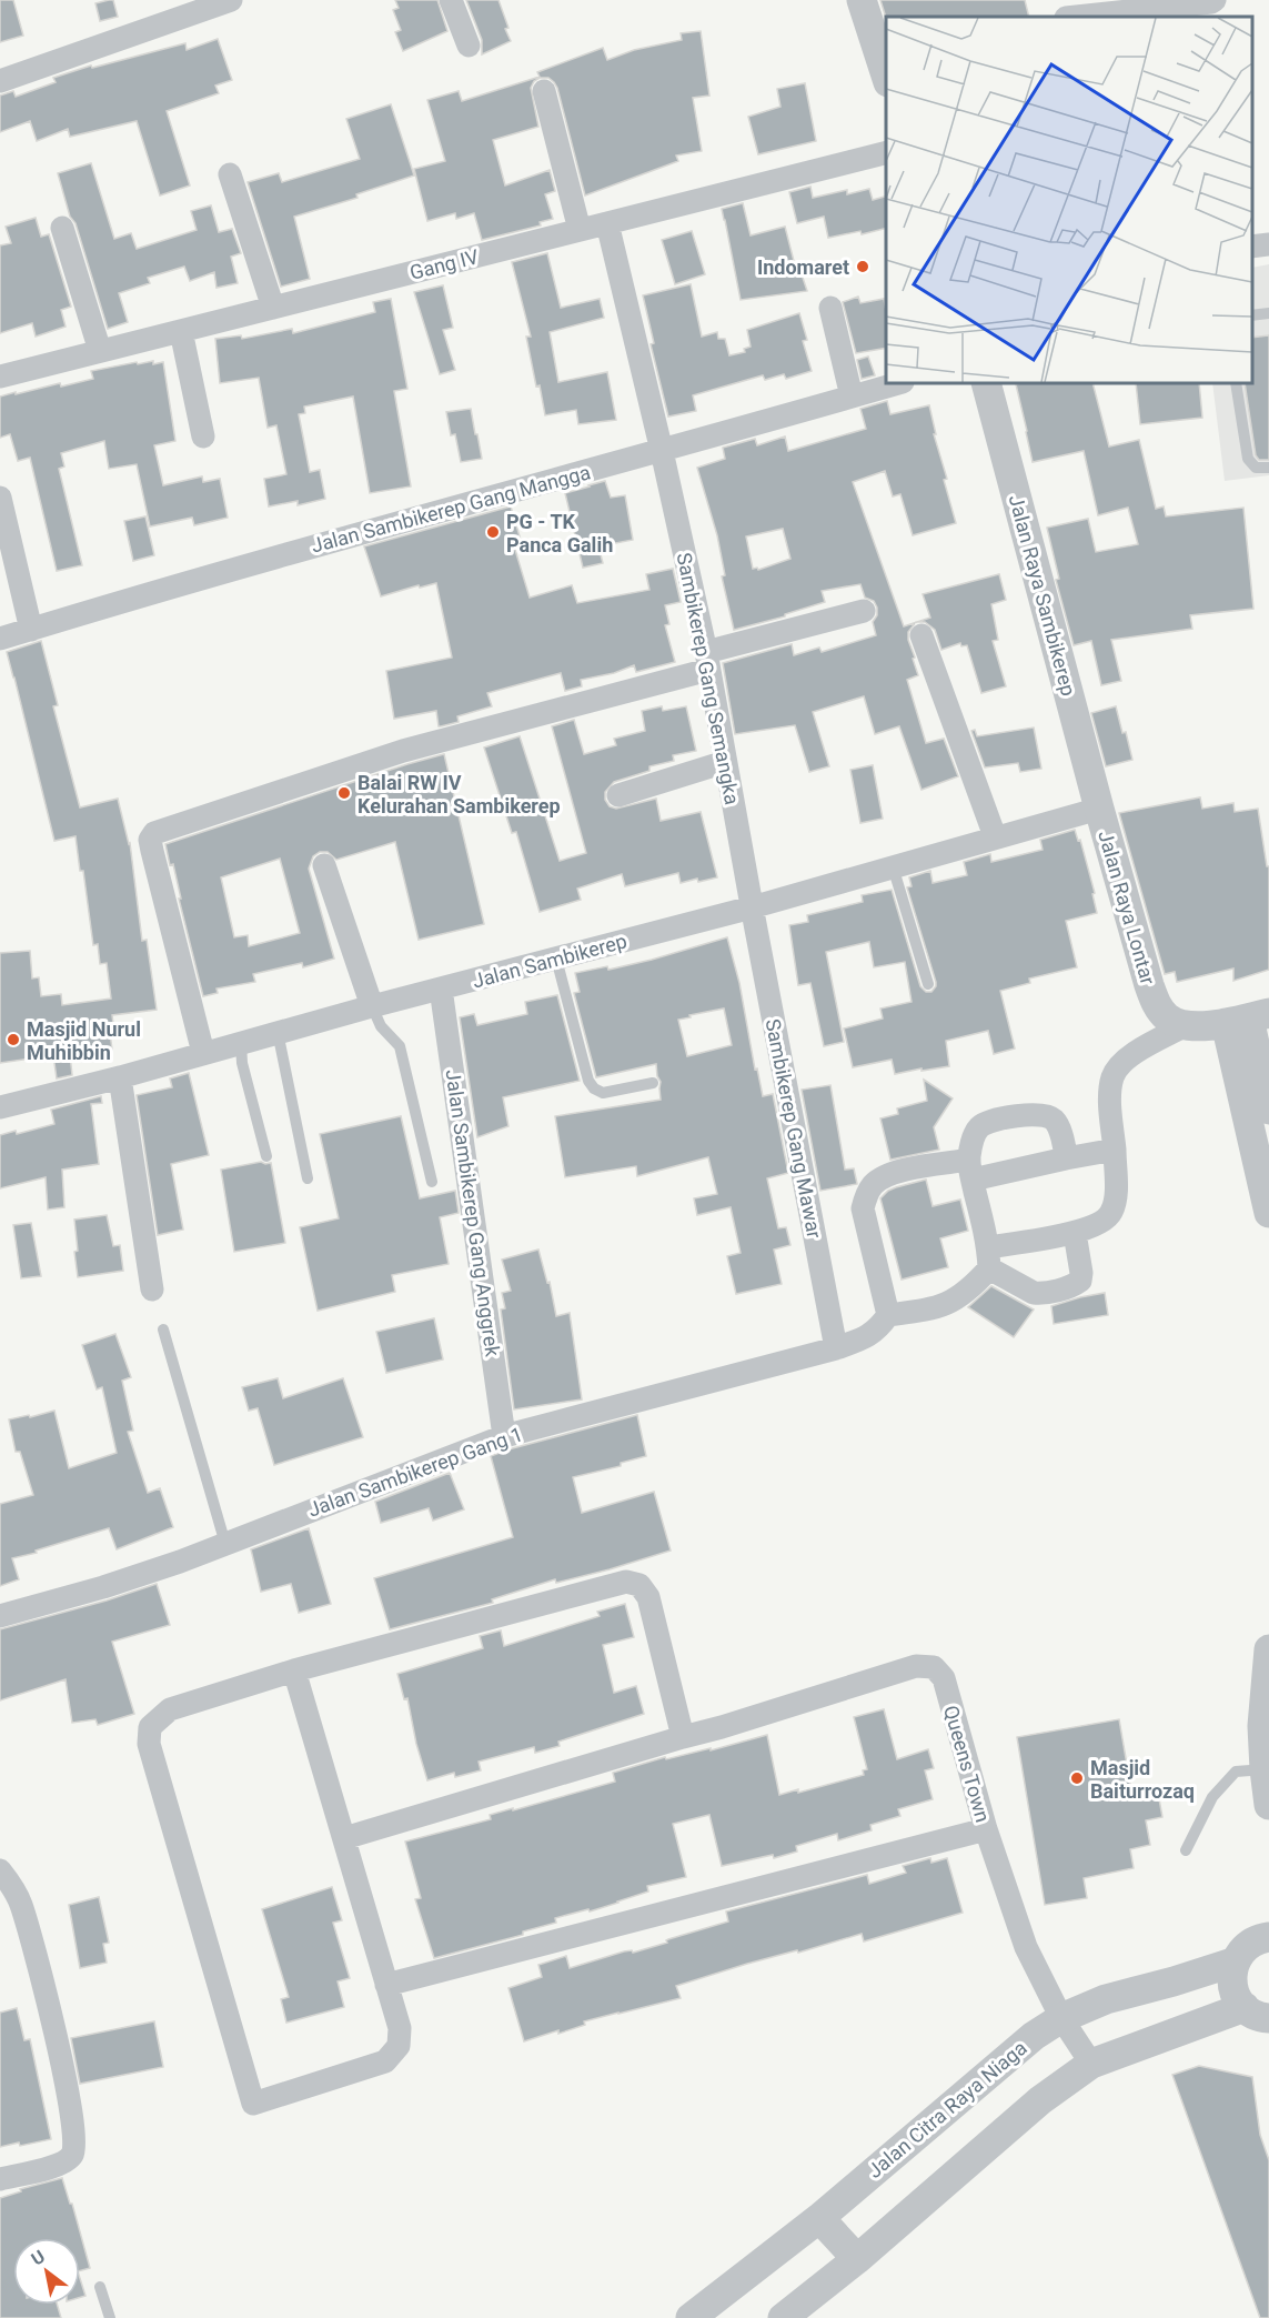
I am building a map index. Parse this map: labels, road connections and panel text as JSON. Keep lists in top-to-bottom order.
{
  "streets": {
    "street": [
      "Gang IV",
      "Jalan Sambikerep Gang Mangga",
      "Jalan Raya Sambikerep",
      "Sambikerep Gang Semangka",
      "Jalan Raya Lontar",
      "Jalan Sambikerep",
      "Sambikerep Gang Mawar",
      "Jalan Sambikerep Gang Anggrek",
      "Jalan Sambikerep Gang 1",
      "Queens Town",
      "Jalan Citra Raya Niaga"
    ]
  },
  "crossings": [
    ["Gang IV", "Sambikerep Gang Semangka"],
    ["Jalan Sambikerep Gang Mangga", "Sambikerep Gang Semangka"],
    ["Jalan Raya Sambikerep", "Jalan Raya Lontar"],
    ["Jalan Raya Sambikerep", "Jalan Sambikerep"],
    ["Sambikerep Gang Semangka", "Jalan Sambikerep"],
    ["Sambikerep Gang Semangka", "Sambikerep Gang Mawar"],
    ["Jalan Raya Lontar", "Jalan Sambikerep"],
    ["Jalan Sambikerep", "Sambikerep Gang Mawar"],
    ["Jalan Sambikerep", "Jalan Sambikerep Gang Anggrek"],
    ["Sambikerep Gang Mawar", "Jalan Sambikerep Gang 1"],
    ["Jalan Sambikerep Gang Anggrek", "Jalan Sambikerep Gang 1"],
    ["Queens Town", "Jalan Citra Raya Niaga"]
  ],
  "places": [
    "Indomaret",
    "PG - TK Panca Galih",
    "Balai RW IV Kelurahan Sambikerep",
    "Masjid Nurul Muhibbin",
    "Masjid Baiturrozaq"
  ],
  "north": "top left"
}
